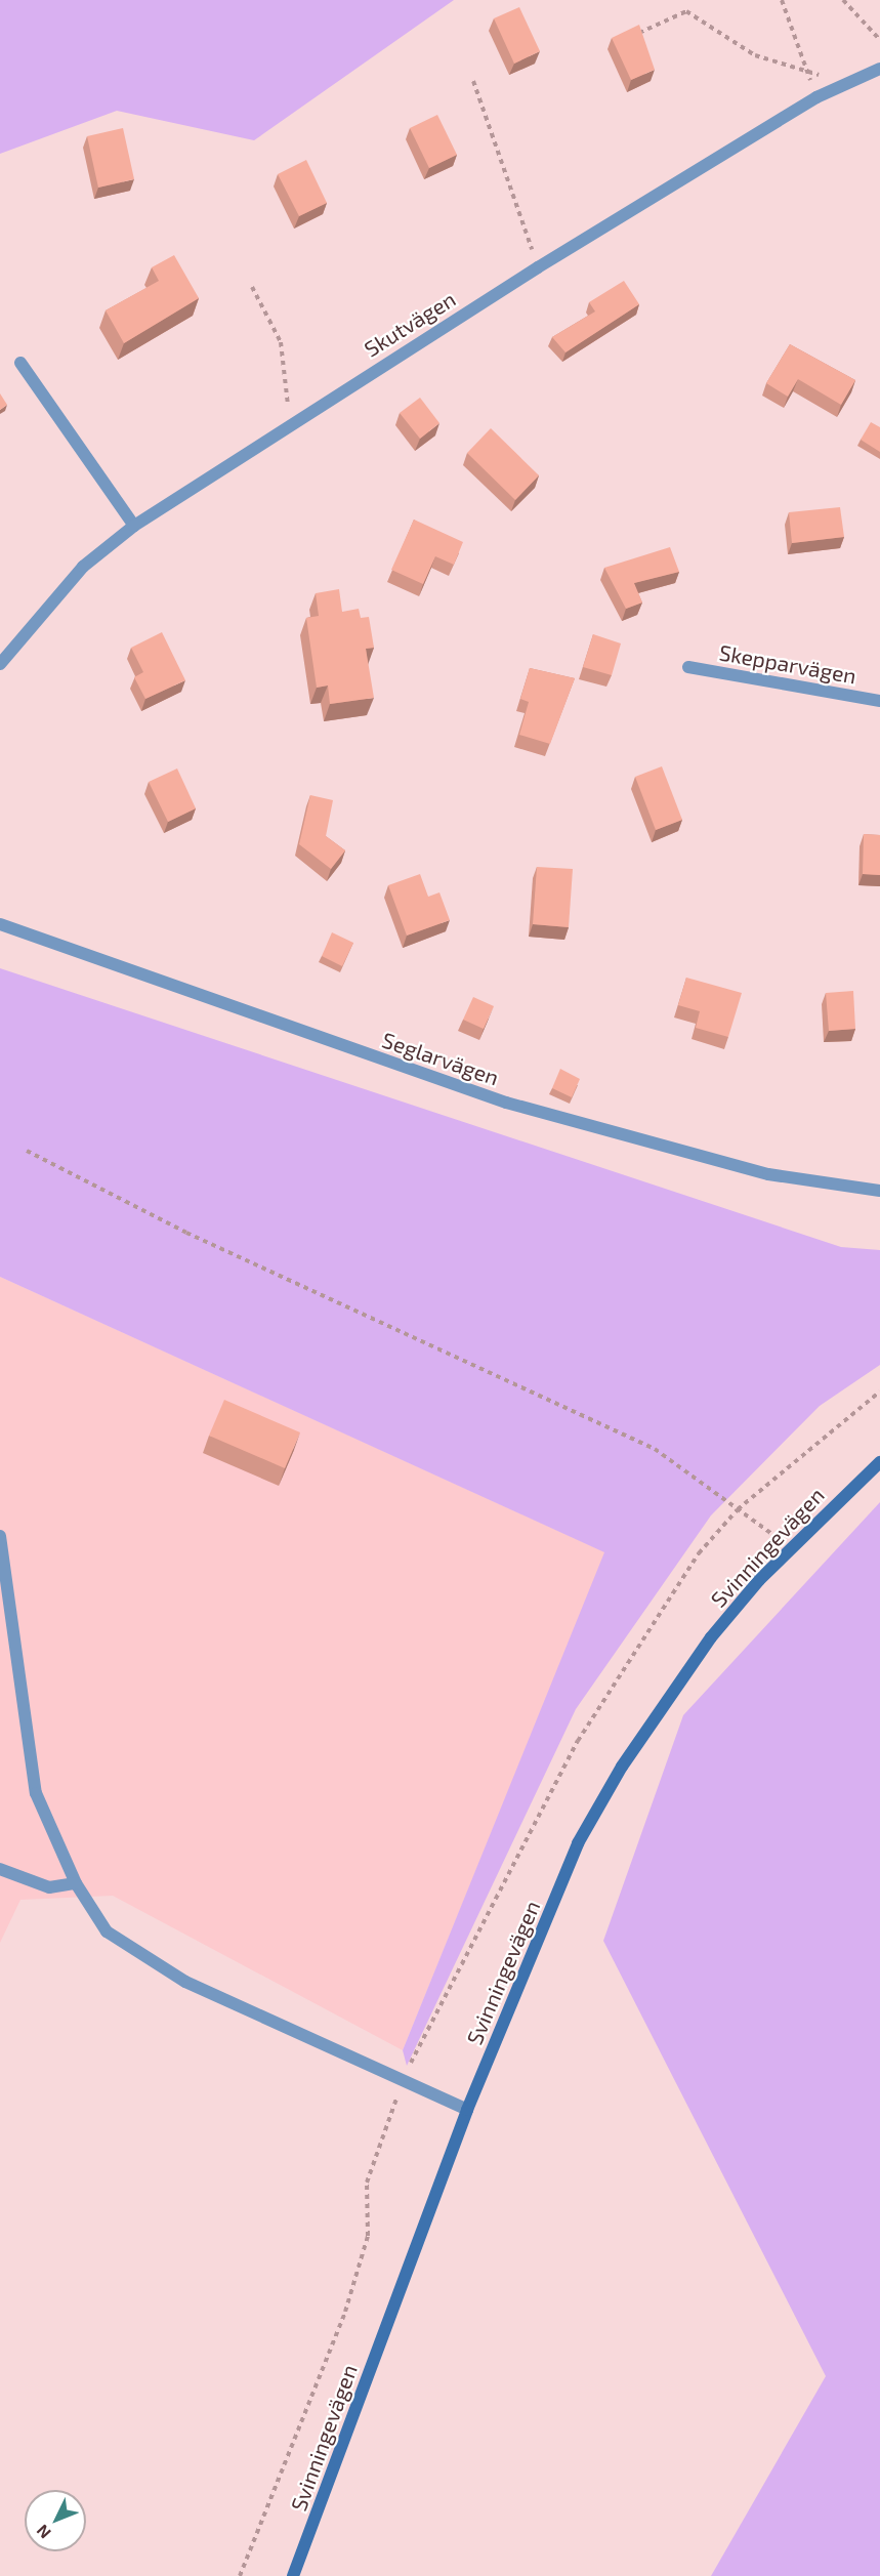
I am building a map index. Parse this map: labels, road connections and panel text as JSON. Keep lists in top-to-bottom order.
{
  "streets": {
    "main road": ["Svinningevägen"],
    "street": ["Skutvägen", "Skepparvägen", "Seglarvägen"]
  },
  "north": "bottom left"
}
